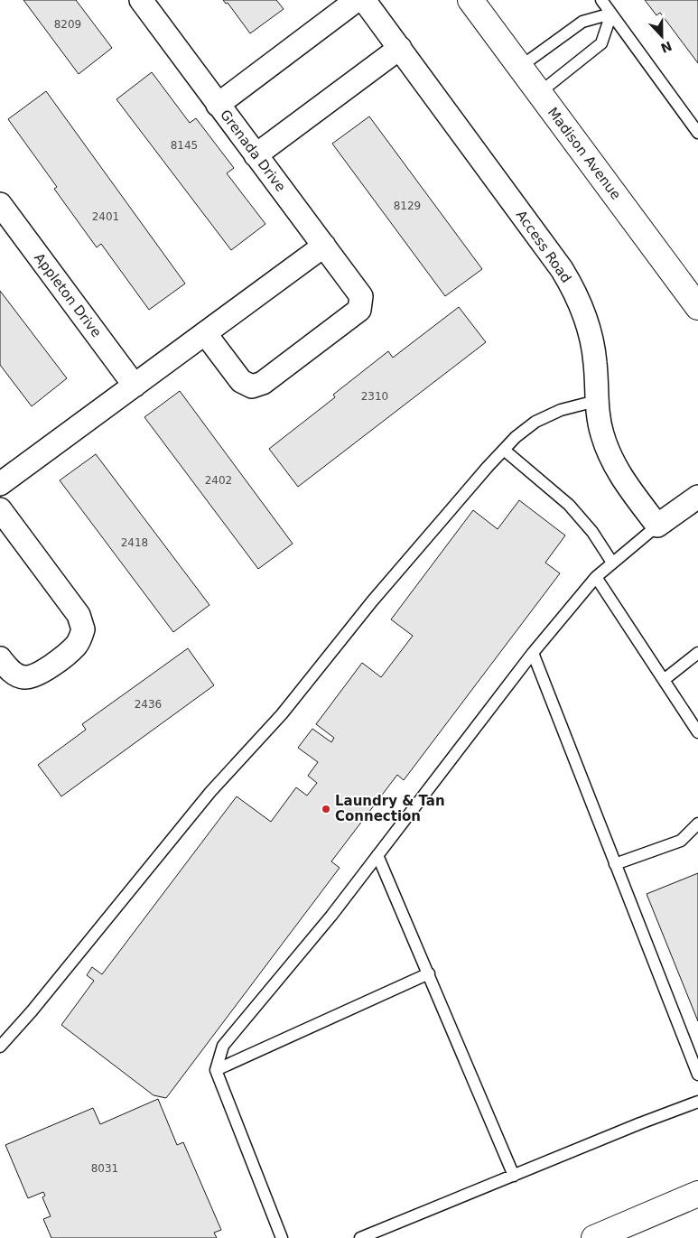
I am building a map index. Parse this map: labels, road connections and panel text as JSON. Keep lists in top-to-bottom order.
{
  "streets": {
    "main road": ["Madison Avenue"],
    "street": ["Grenada Drive", "Access Road", "Appleton Drive"]
  },
  "places": ["Laundry & Tan Connection"],
  "house_numbers": [
    "8209",
    "8145",
    "8129",
    "2401",
    "2310",
    "2402",
    "2418",
    "2436",
    "8031"
  ],
  "north": "bottom"
}
